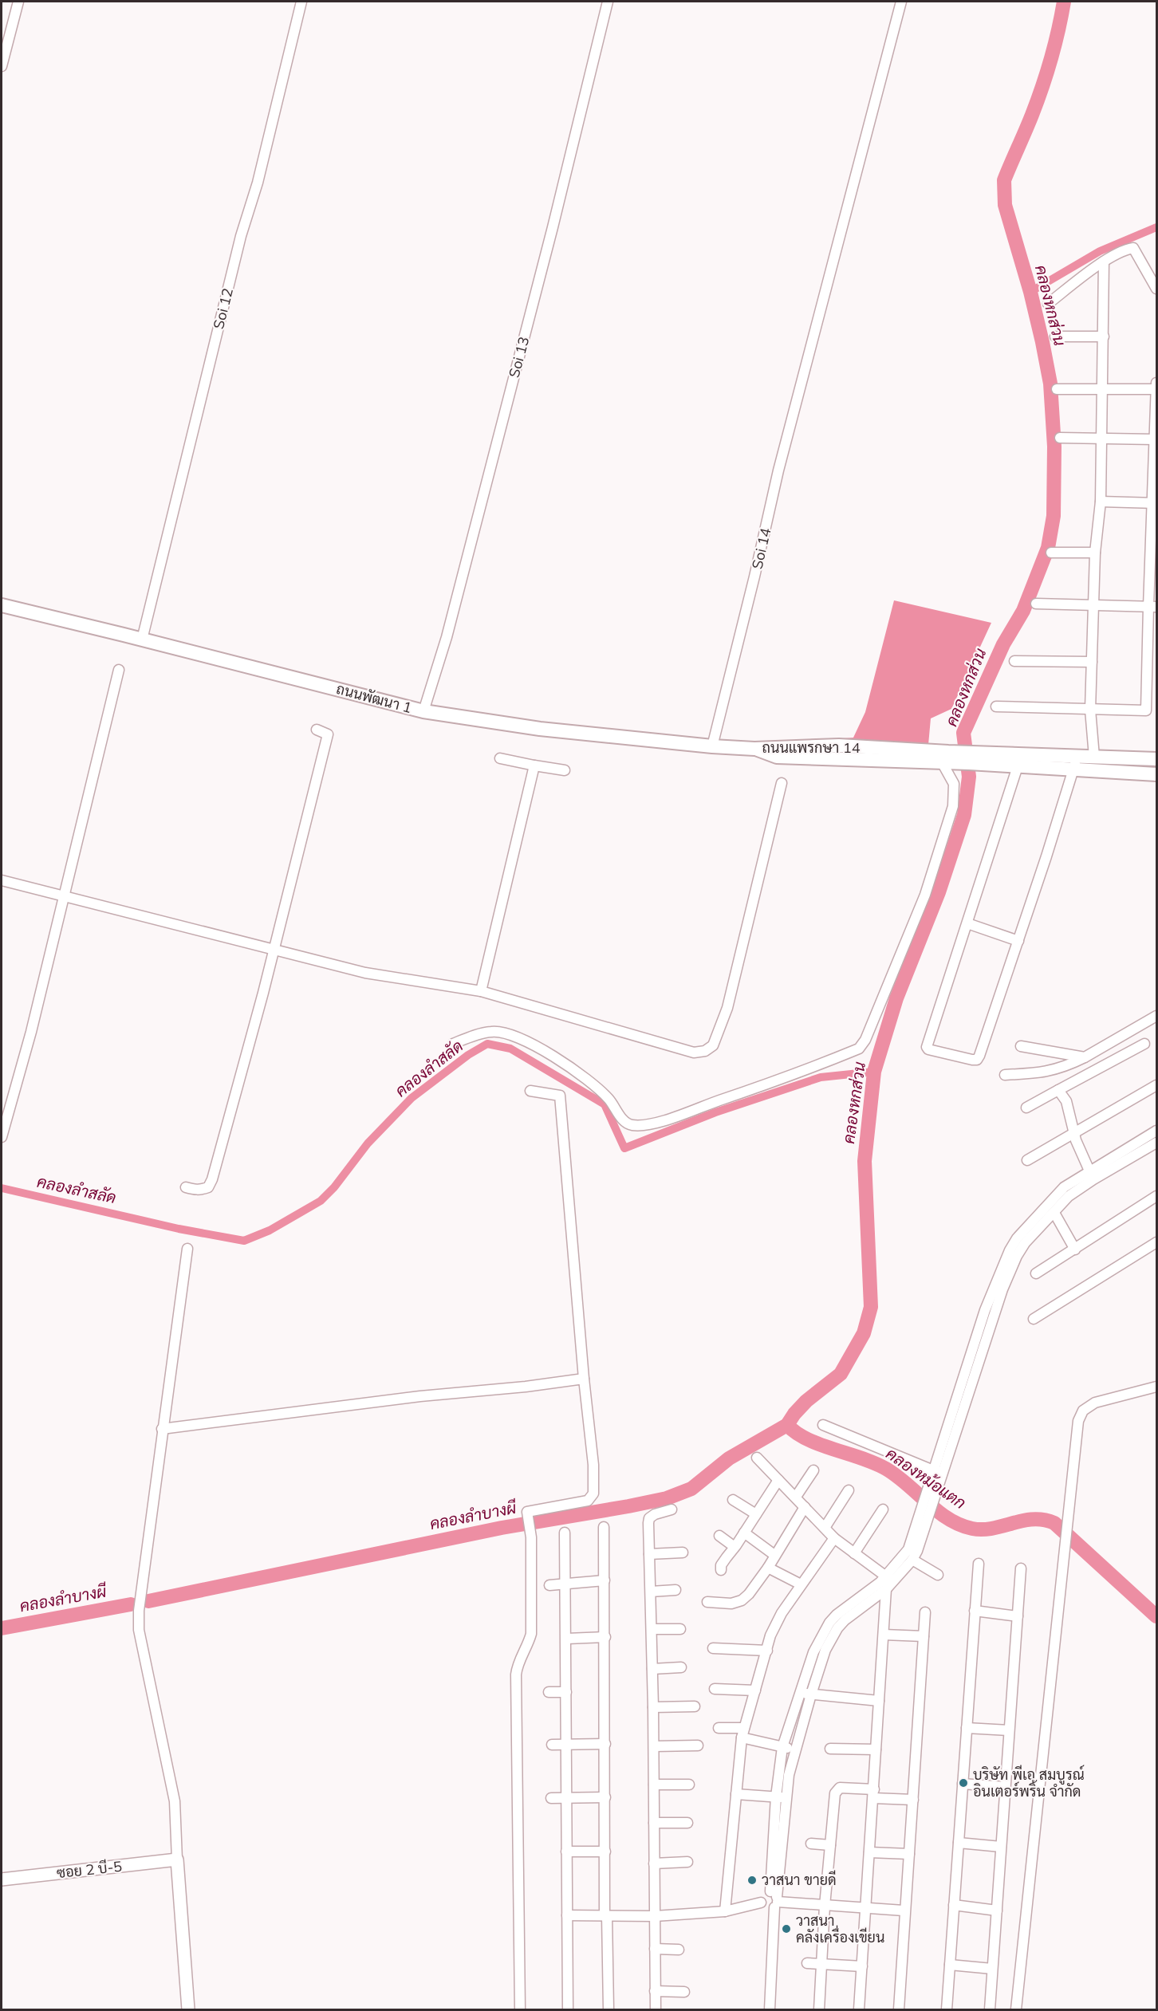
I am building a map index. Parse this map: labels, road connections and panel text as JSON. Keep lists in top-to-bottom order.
{
  "streets": {
    "main road": ["ถนนพัฒนา 1", "ถนนแพรกษา 14"],
    "street": [
      "Soi 12",
      "Soi 13",
      "Soi 14",
      "ซอย 2 บี-5"
    ]
  },
  "crossings": [
    ["Soi 12", "ถนนพัฒนา 1"],
    ["Soi 13", "ถนนพัฒนา 1"],
    ["Soi 14", "ถนนพัฒนา 1"],
    ["ถนนพัฒนา 1", "ถนนแพรกษา 14"]
  ],
  "water": [
    "คลองหกส่วน",
    "คลองลำสลัด",
    "คลองหม้อแตก",
    "คลองลำบางผี"
  ],
  "places": ["บริษัท พีเอ สมบูรณ์ อินเตอร์พริ้น จำกัด", "วาสนา ขายดี", "วาสนา คลังเครื่องเขียน"]
}
